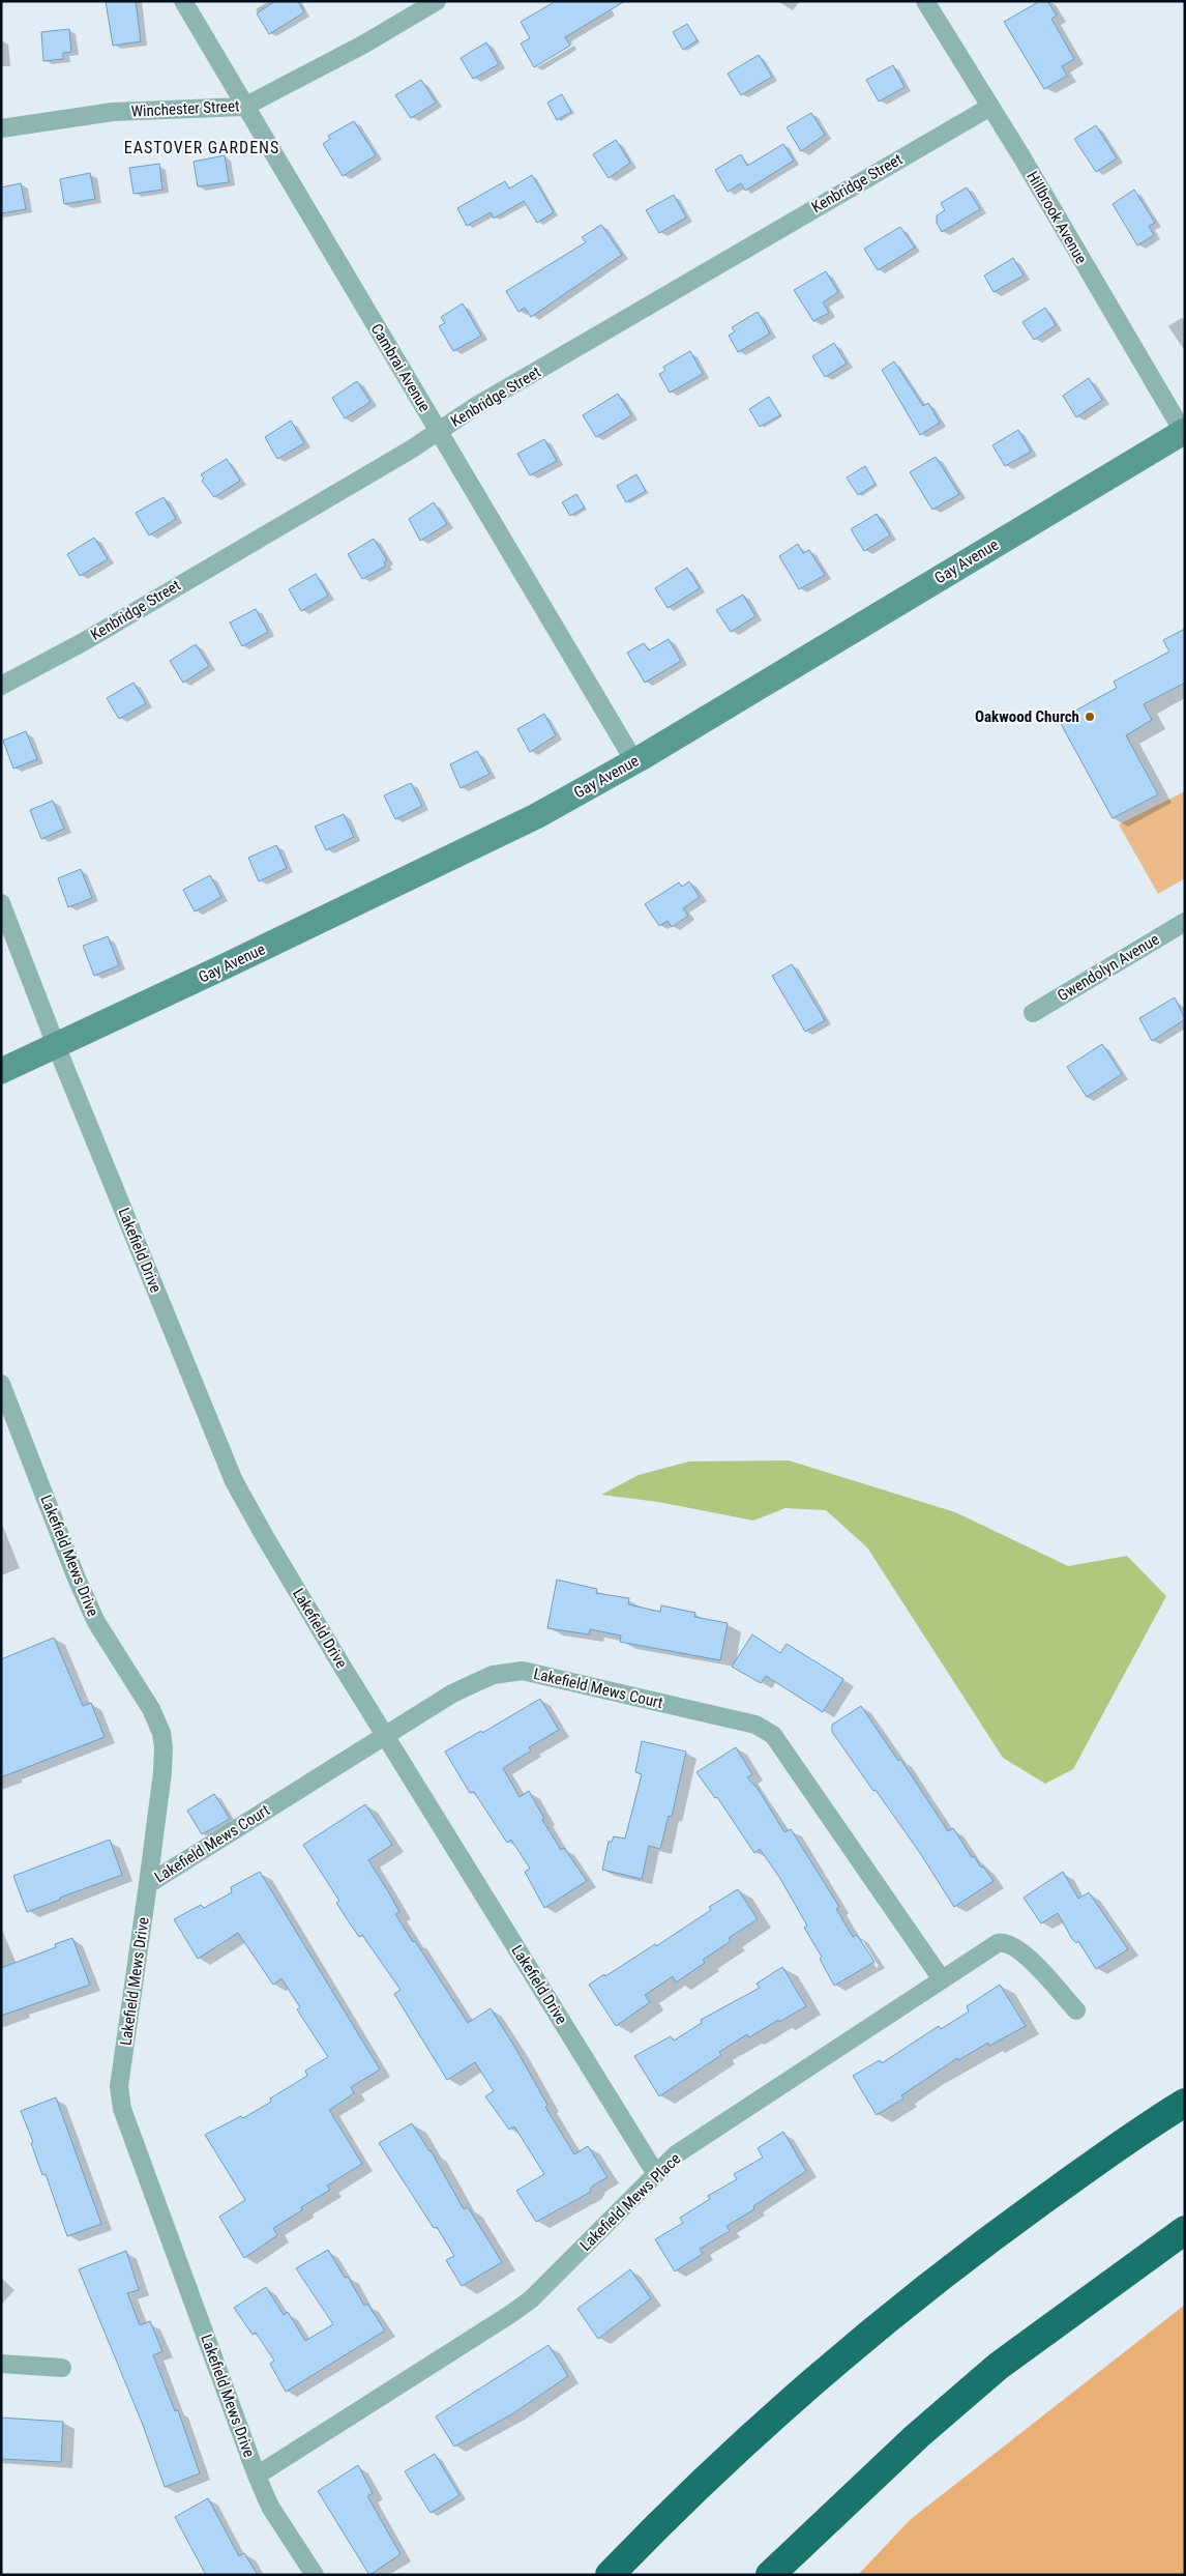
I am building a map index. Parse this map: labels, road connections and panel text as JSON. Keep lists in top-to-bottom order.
{
  "streets": {
    "street": [
      "Winchester Street",
      "Kenbridge Street",
      "Hillbrook Avenue",
      "Cambrai Avenue",
      "Gay Avenue",
      "Gwendolyn Avenue",
      "Lakefield Drive",
      "Lakefield Mews Drive",
      "Lakefield Mews Court",
      "Lakefield Mews Place"
    ]
  },
  "crossings": [
    ["Winchester Street", "Cambrai Avenue"],
    ["Kenbridge Street", "Hillbrook Avenue"],
    ["Kenbridge Street", "Cambrai Avenue"],
    ["Hillbrook Avenue", "Gay Avenue"],
    ["Cambrai Avenue", "Gay Avenue"],
    ["Gay Avenue", "Lakefield Drive"],
    ["Lakefield Drive", "Lakefield Mews Court"],
    ["Lakefield Drive", "Lakefield Mews Place"],
    ["Lakefield Mews Drive", "Lakefield Mews Court"],
    ["Lakefield Mews Drive", "Lakefield Mews Place"],
    ["Lakefield Mews Court", "Lakefield Mews Place"]
  ],
  "districts": ["EASTOVER GARDENS"],
  "places": ["Oakwood Church"]
}
